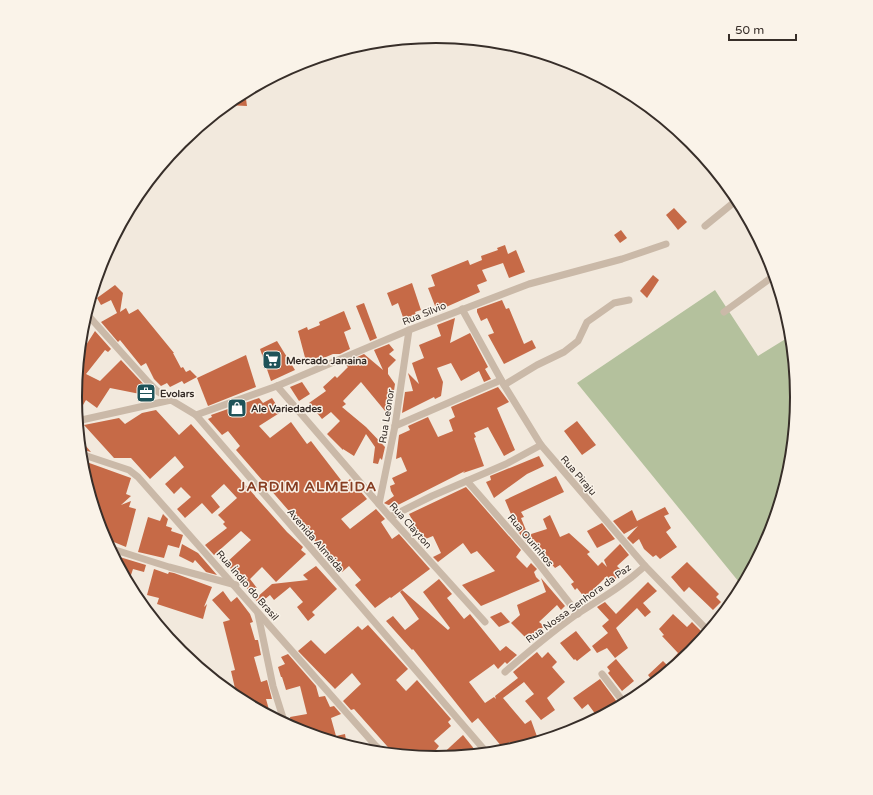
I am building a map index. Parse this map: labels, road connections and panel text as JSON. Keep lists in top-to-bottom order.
{
  "streets": {
    "street": [
      "Rua Silvio",
      "Rua Leonor",
      "Rua Piraju",
      "Rua Clayton",
      "Avenida Almeida",
      "Rua Ourinhos",
      "Rua Índio do Brasil",
      "Rua Nossa Senhora da Paz"
    ]
  },
  "crossings": [
    ["Rua Silvio", "Rua Leonor"],
    ["Rua Silvio", "Rua Piraju"],
    ["Rua Silvio", "Rua Clayton"],
    ["Rua Silvio", "Avenida Almeida"],
    ["Rua Leonor", "Rua Clayton"],
    ["Rua Piraju", "Rua Nossa Senhora da Paz"],
    ["Rua Ourinhos", "Rua Nossa Senhora da Paz"]
  ],
  "districts": ["JARDIM ALMEIDA"],
  "places": {
    "supermarket": ["Mercado Janaina"],
    "office": ["Evolars"],
    "shop": ["Ale Variedades"]
  },
  "scale_bar": "50 m"
}
